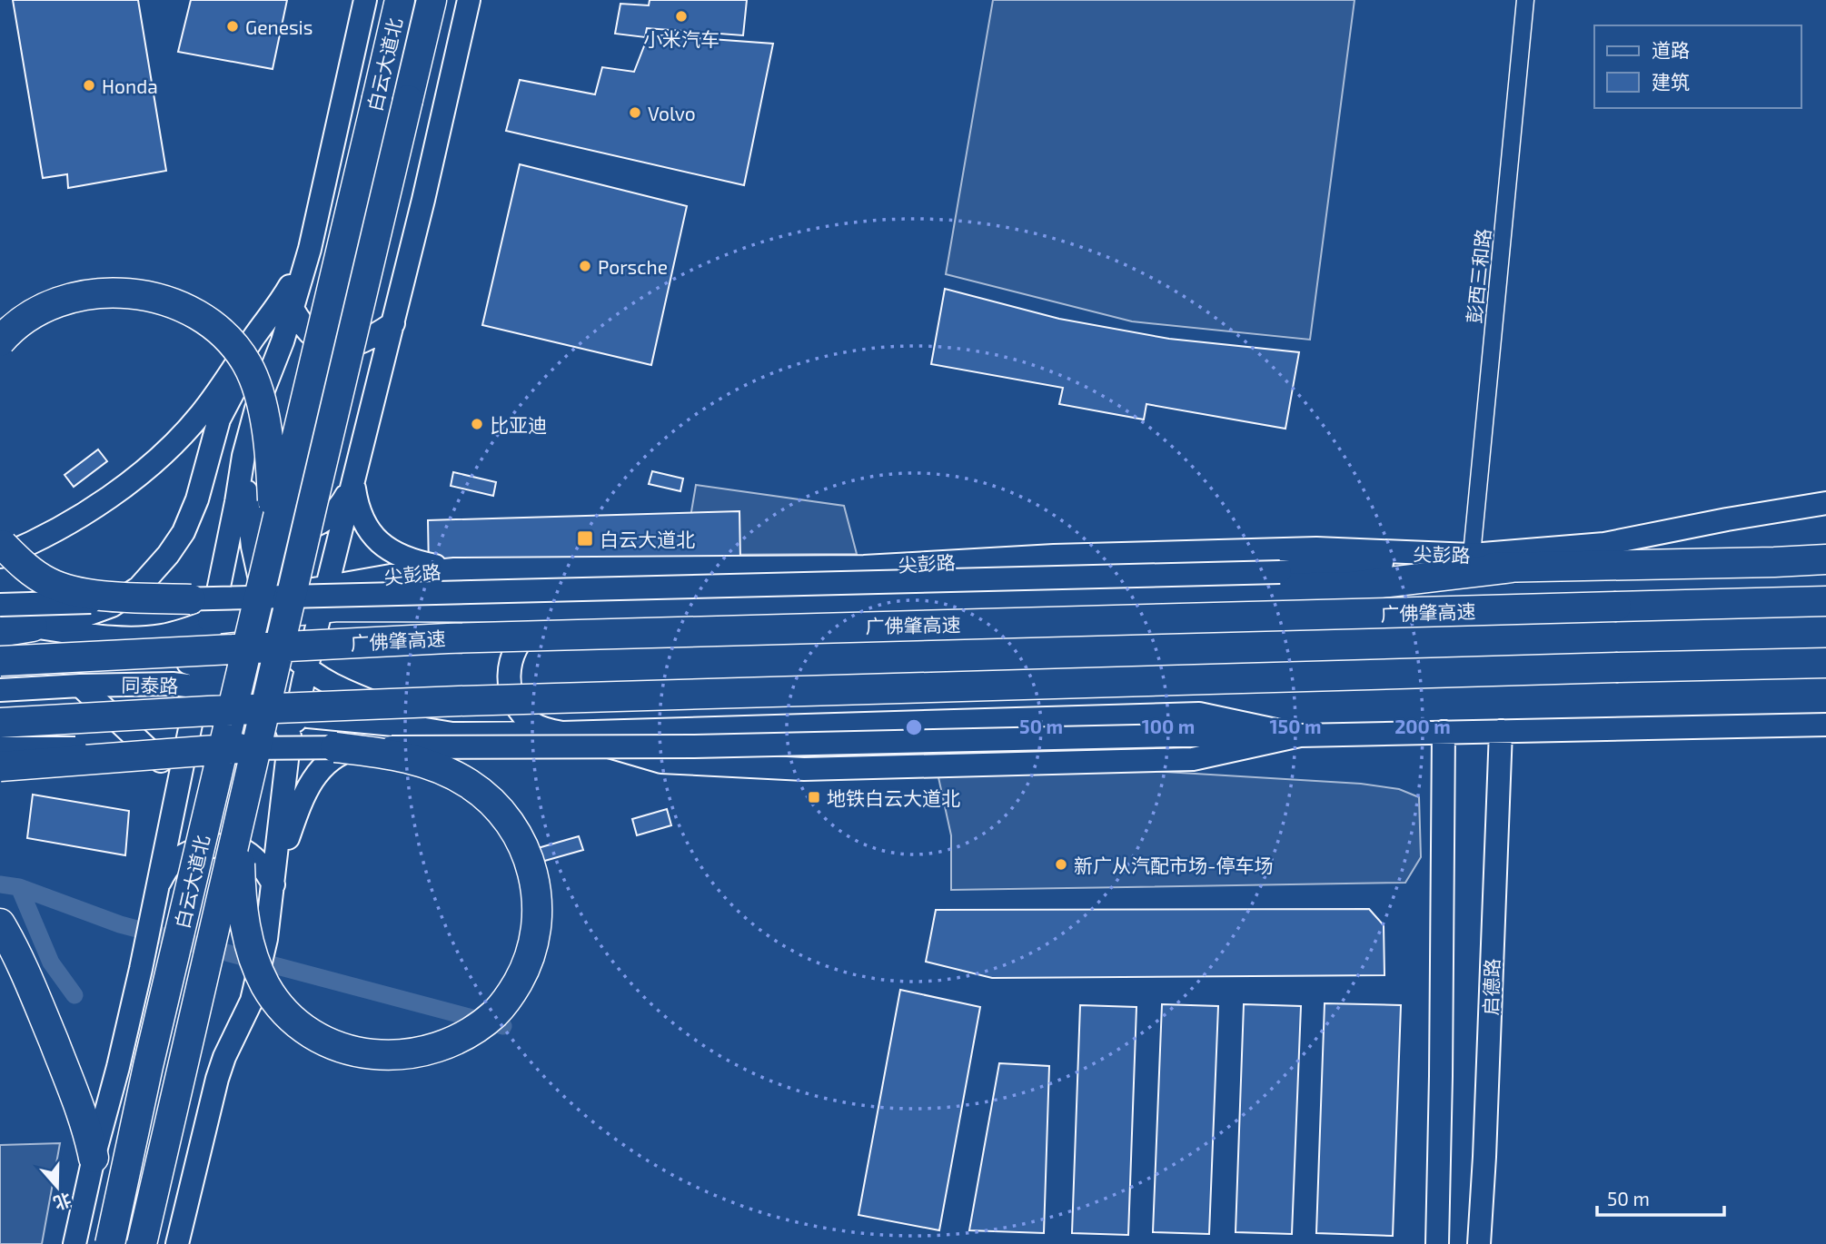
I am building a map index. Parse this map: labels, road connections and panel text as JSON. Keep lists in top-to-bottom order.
{
  "streets": {
    "highway": ["白云大道北", "广佛肇高速"],
    "street": [
      "彭西三和路",
      "尖彭路",
      "同泰路",
      "启德路"
    ]
  },
  "crossings": [
    ["彭西三和路", "尖彭路"]
  ],
  "places": {
    "other": [
      "小米汽车",
      "Genesis",
      "Honda",
      "Volvo",
      "Porsche",
      "比亚迪",
      "新广从汽配市场-停车场"
    ],
    "transit": ["白云大道北", "地铁白云大道北"]
  },
  "legend": ["道路", "建筑"],
  "scale_bar": "50 m",
  "north": "bottom",
  "rings": [
    "50 m",
    "100 m",
    "150 m",
    "200 m"
  ]
}
